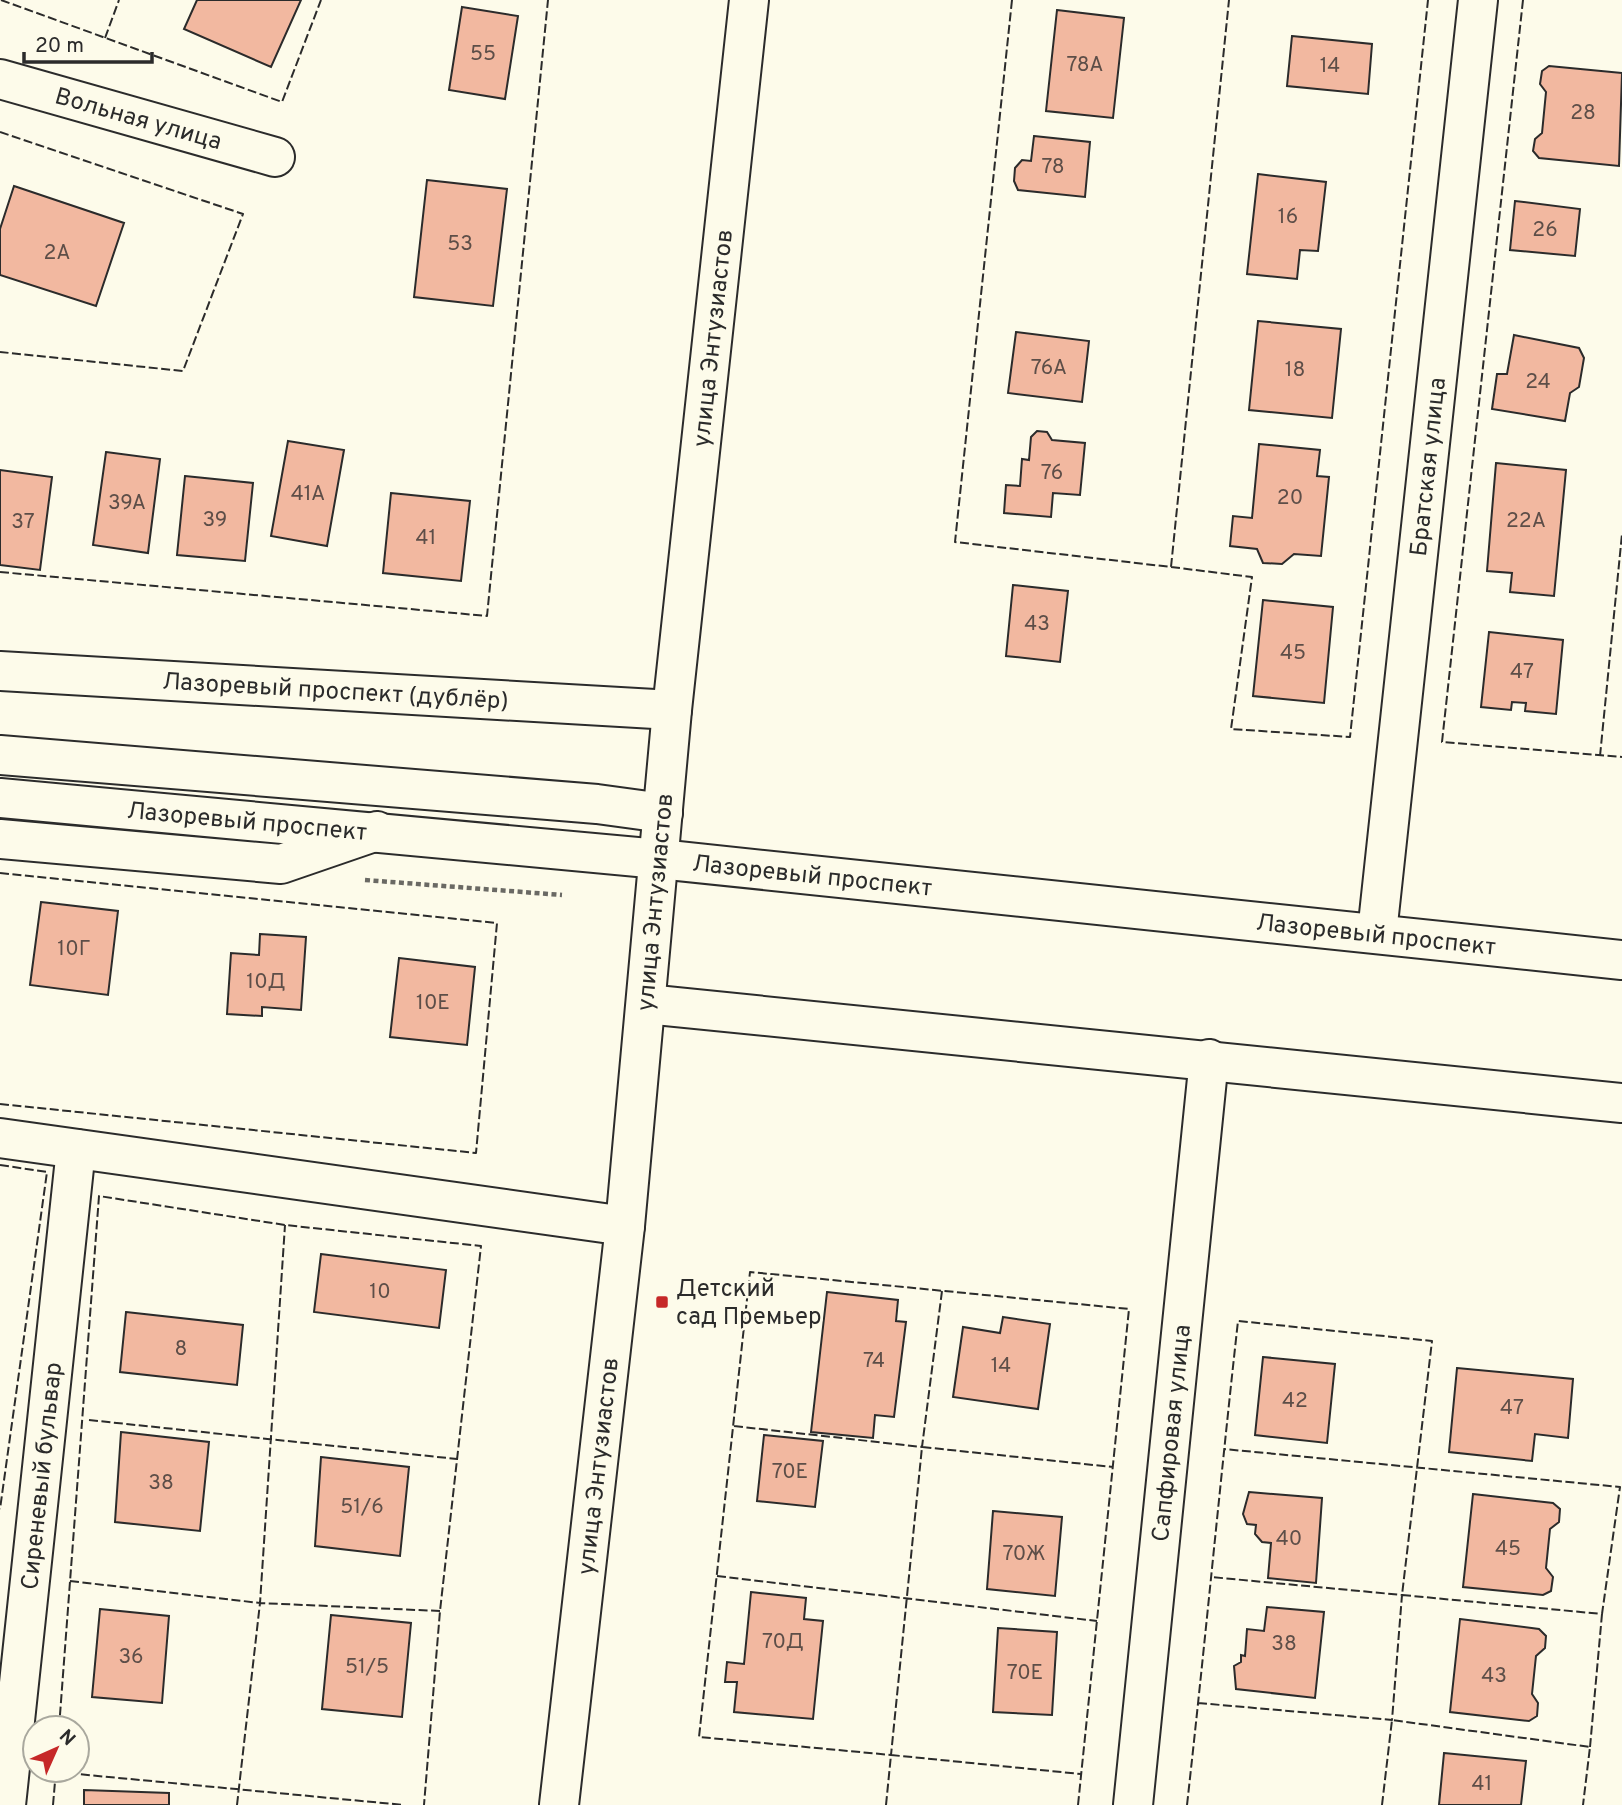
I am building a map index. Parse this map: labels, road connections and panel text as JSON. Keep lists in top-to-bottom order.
{
  "streets": {
    "street": [
      "Вольная улица",
      "улица Энтузиастов",
      "Братская улица",
      "Лазоревый проспект (дублёр)",
      "Лазоревый проспект",
      "Сапфировая улица",
      "Сиреневый бульвар"
    ]
  },
  "crossings": [
    ["улица Энтузиастов", "Лазоревый проспект (дублёр)"],
    ["улица Энтузиастов", "Лазоревый проспект"],
    ["Братская улица", "Лазоревый проспект"]
  ],
  "places": {
    "transit": ["Детский сад Премьер"]
  },
  "house_numbers": [
    "55",
    "78А",
    "14",
    "28",
    "78",
    "16",
    "26",
    "53",
    "2А",
    "76А",
    "18",
    "24",
    "76",
    "41А",
    "20",
    "39А",
    "39",
    "22А",
    "37",
    "41",
    "43",
    "45",
    "47",
    "10Г",
    "10Д",
    "10Е",
    "10",
    "8",
    "74",
    "14",
    "42",
    "47",
    "70Е",
    "38",
    "51/6",
    "40",
    "45",
    "70Ж",
    "70Д",
    "38",
    "36",
    "51/5",
    "70Е",
    "43",
    "41"
  ],
  "scale_bar": "20 m",
  "north": "top right"
}
